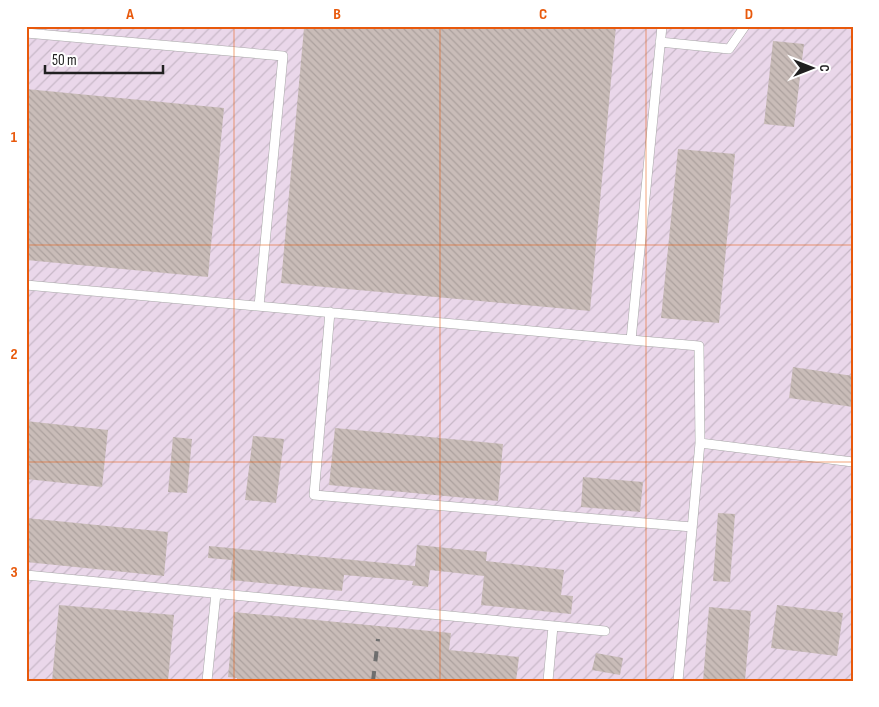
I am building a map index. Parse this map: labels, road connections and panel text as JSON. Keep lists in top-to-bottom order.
{
  "scale_bar": "50 m",
  "north": "right",
  "grid": {
    "columns": [
      "A",
      "B",
      "C",
      "D"
    ],
    "rows": ["1", "2", "3"]
  }
}
